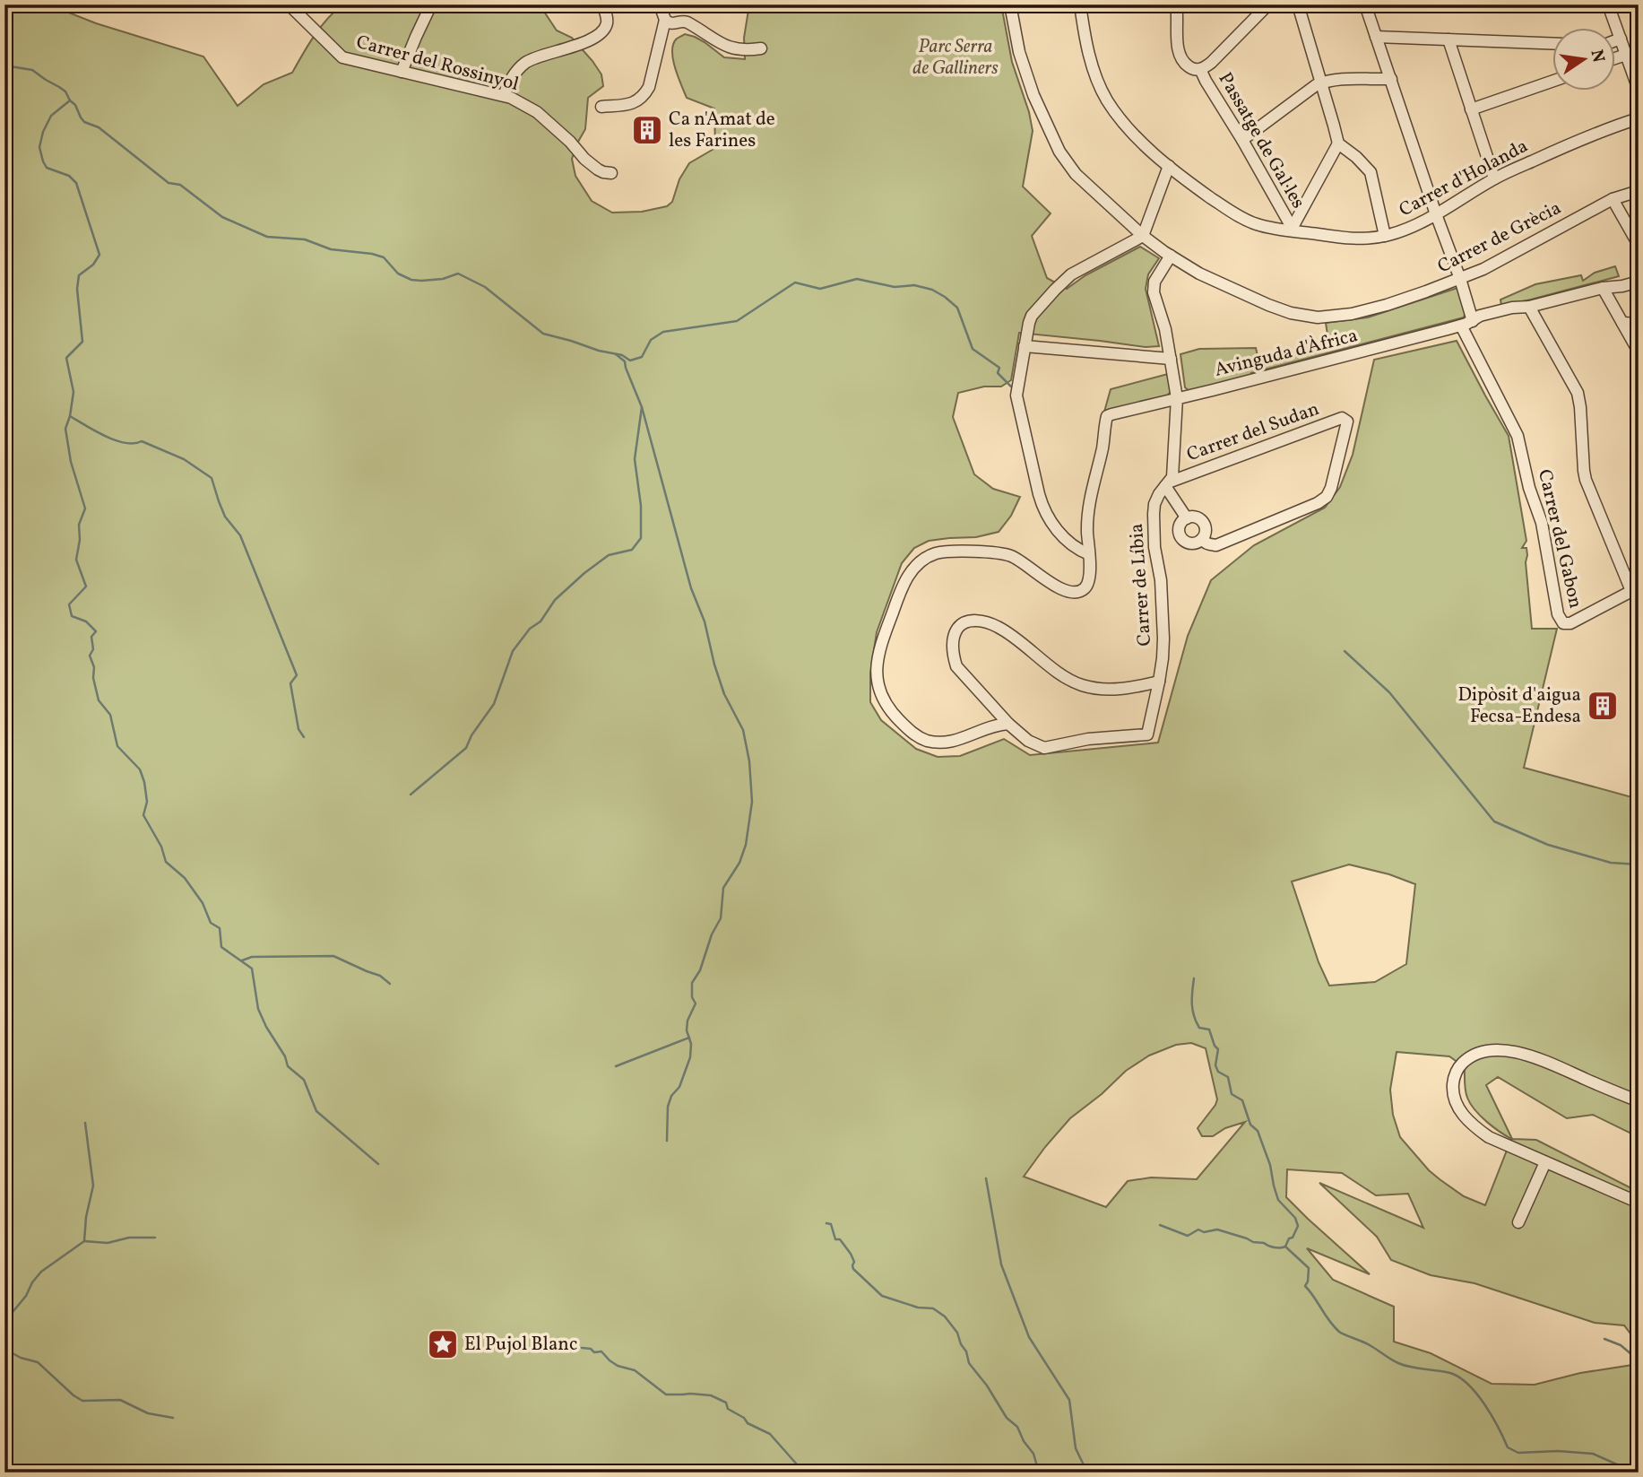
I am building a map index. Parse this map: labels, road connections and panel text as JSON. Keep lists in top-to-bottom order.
{
  "streets": {
    "street": [
      "Carrer del Rossinyol",
      "Passatge de Gal·les",
      "Carrer d'Holanda",
      "Carrer de Grècia",
      "Avinguda d'Àfrica",
      "Carrer del Sudan",
      "Carrer del Gabon",
      "Carrer de Líbia"
    ]
  },
  "crossings": [
    ["Passatge de Gal·les", "Carrer d'Holanda"],
    ["Carrer de Grècia", "Carrer de Líbia"],
    ["Avinguda d'Àfrica", "Carrer del Gabon"],
    ["Avinguda d'Àfrica", "Carrer de Líbia"],
    ["Carrer del Sudan", "Carrer de Líbia"]
  ],
  "parks": ["Parc Serra de Galliners"],
  "places": {
    "building": ["Ca n'Amat de les Farines", "Dipòsit d'aigua Fecsa-Endesa"],
    "place": ["El Pujol Blanc"]
  },
  "north": "right"
}
